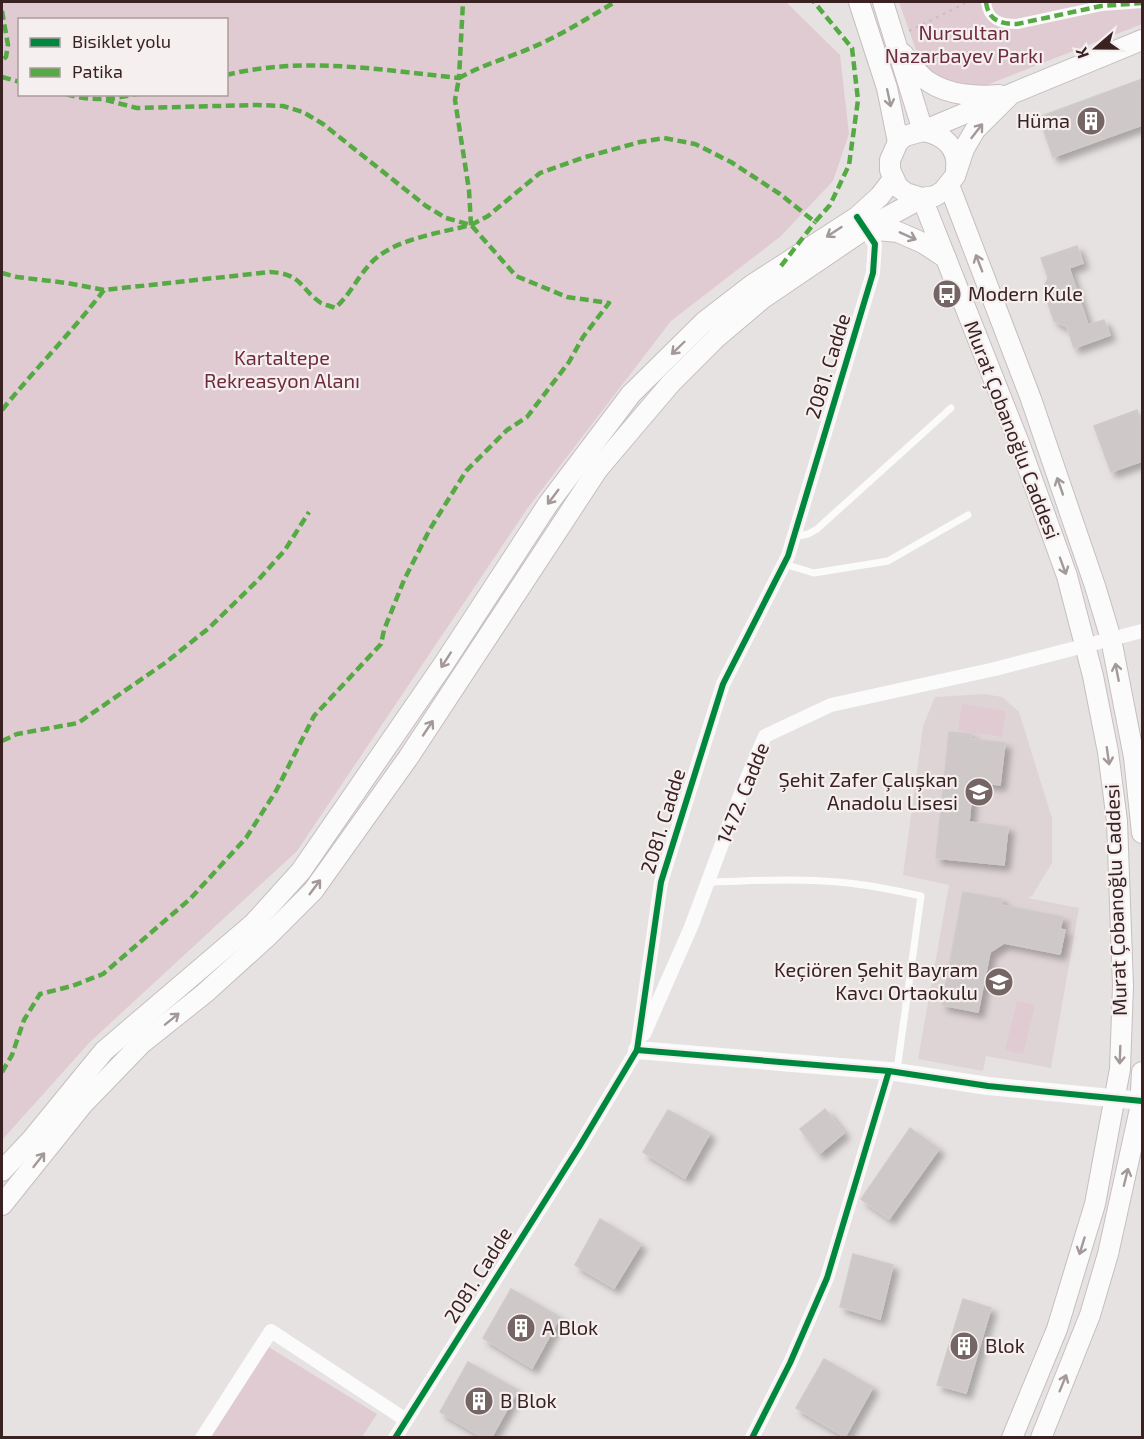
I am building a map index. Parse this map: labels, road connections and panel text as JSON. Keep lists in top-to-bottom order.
{
  "streets": {
    "main road": ["Murat Çobanoğlu Caddesi"],
    "street": ["2081. Cadde", "1472. Cadde"]
  },
  "crossings": [
    ["2081. Cadde", "1472. Cadde"],
    ["Murat Çobanoğlu Caddesi", "1472. Cadde"]
  ],
  "parks": ["Nursultan Nazarbayev Parkı", "Kartaltepe Rekreasyon Alanı"],
  "places": {
    "building": [
      "Hüma",
      "A Blok",
      "Blok",
      "B Blok"
    ],
    "bus stop": ["Modern Kule"],
    "school or university": ["Şehit Zafer Çalışkan Anadolu Lisesi", "Keçiören Şehit Bayram Kavcı Ortaokulu"]
  },
  "legend": ["Bisiklet yolu", "Patika"],
  "north": "left"
}
